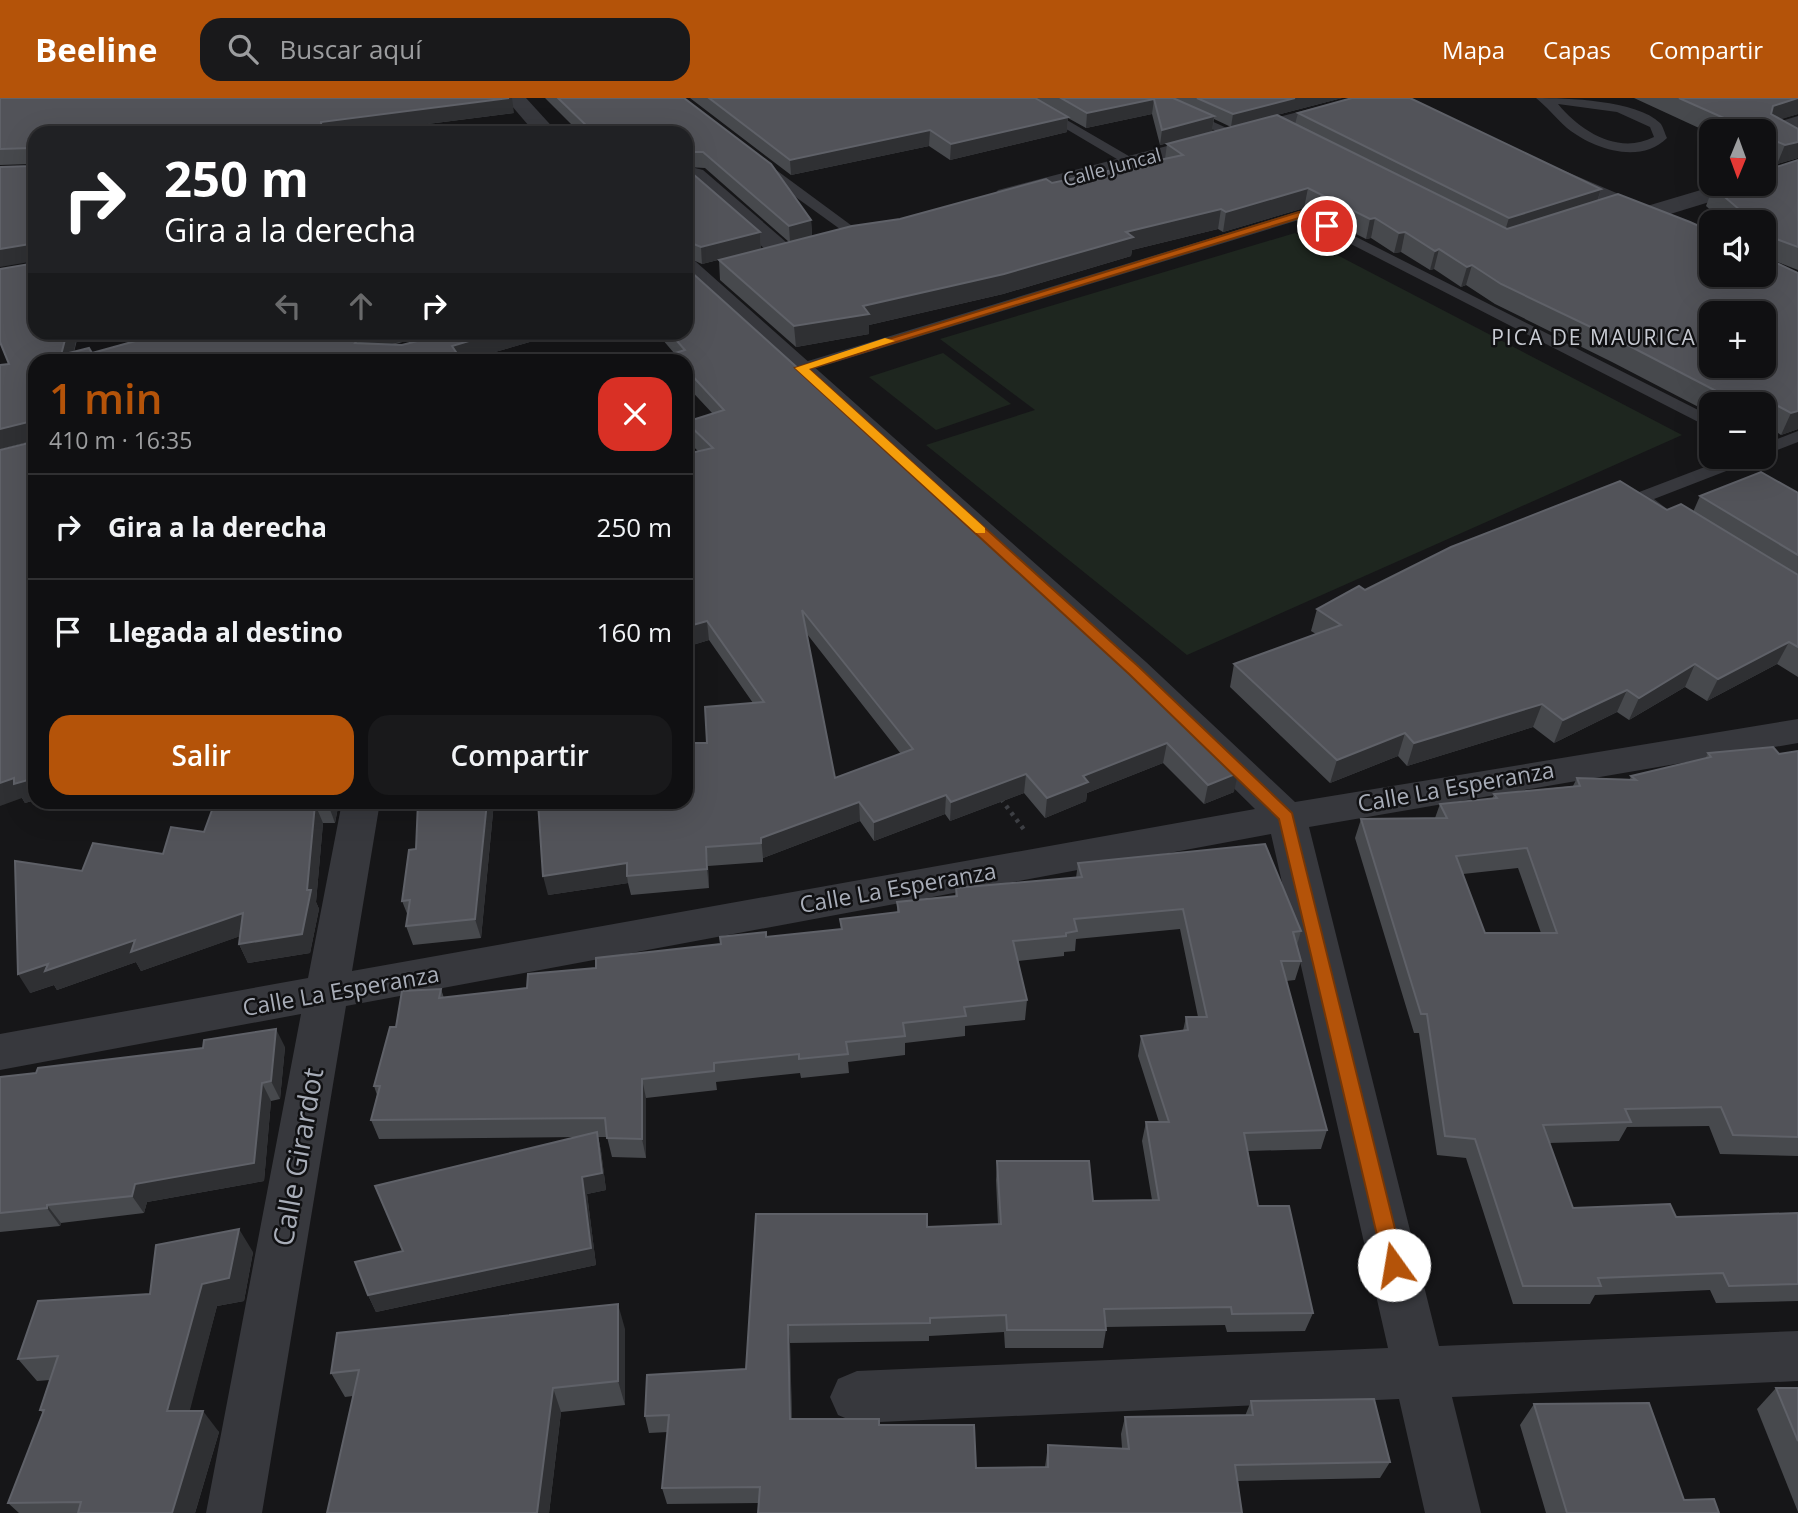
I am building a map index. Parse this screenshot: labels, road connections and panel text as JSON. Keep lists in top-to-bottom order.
{
  "streets": {
    "street": ["Calle Juncal", "Calle La Esperanza", "Calle Girardot"]
  },
  "crossings": [
    ["Calle La Esperanza", "Calle Girardot"]
  ],
  "districts": ["PICA DE MAURICA"],
  "north": "bottom",
  "page": {
    "header": "Beeline",
    "search": "Buscar aquí",
    "nav": ["Mapa", "Capas", "Compartir"],
    "map_buttons": ["+", "−"],
    "turn": ["250 m", "Gira a la derecha"],
    "heading": ["1 min", "410 m · 16:35"],
    "list": [
      {
        "name": "Gira a la derecha",
        "value": "250 m"
      },
      {
        "name": "Llegada al destino",
        "value": "160 m"
      }
    ],
    "buttons": ["Salir", "Compartir"]
  }
}
